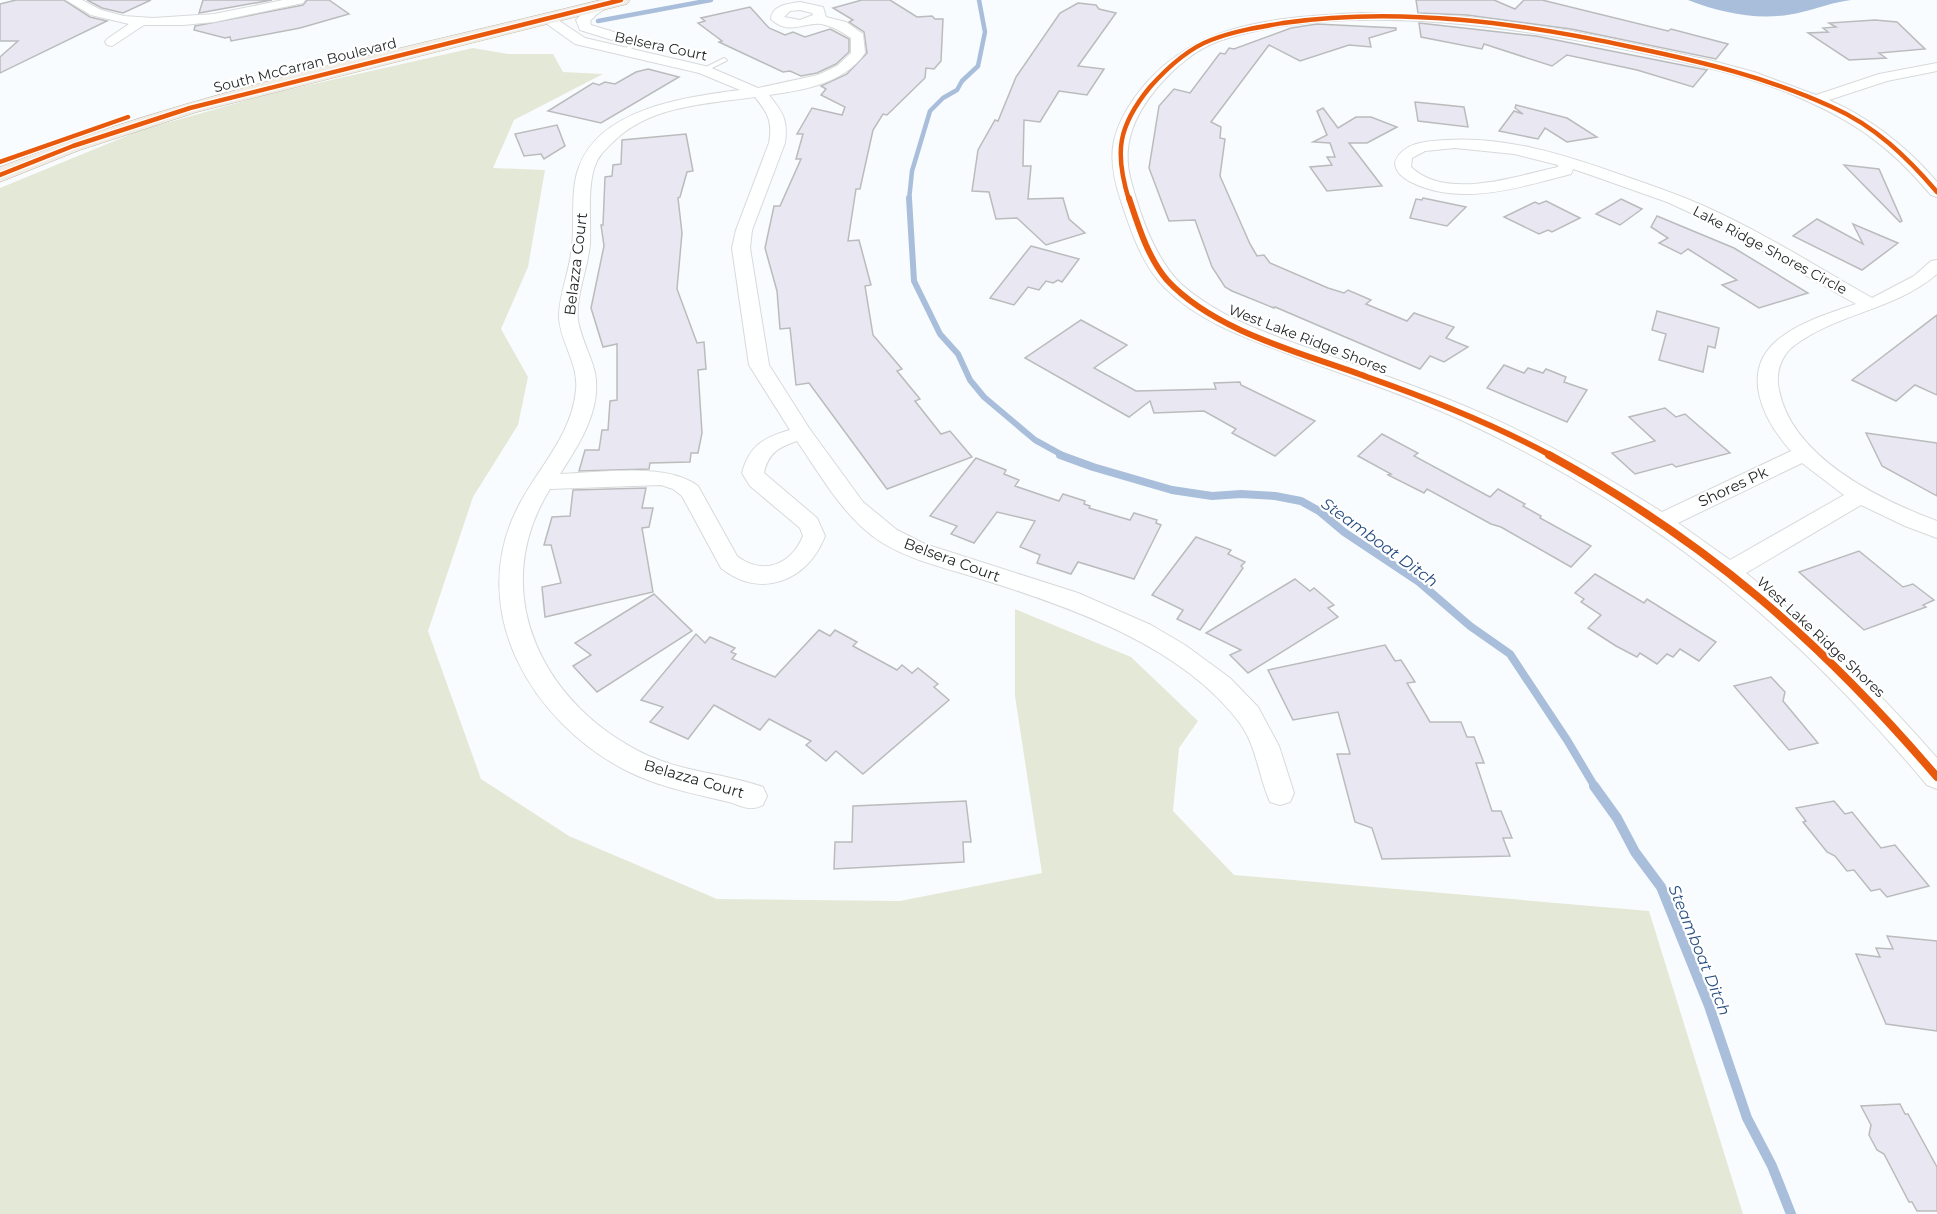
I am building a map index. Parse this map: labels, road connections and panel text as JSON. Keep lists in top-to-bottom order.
{
  "streets": {
    "main road": ["South McCarran Boulevard"],
    "street": [
      "Belsera Court",
      "Lake Ridge Shores Circle",
      "Belazza Court",
      "West Lake Ridge Shores",
      "Shores Pk"
    ]
  },
  "crossings": [
    ["Belsera Court", "South McCarran Boulevard"],
    ["Belsera Court", "Belazza Court"],
    ["West Lake Ridge Shores", "Shores Pk"]
  ],
  "water": ["Steamboat Ditch"]
}
